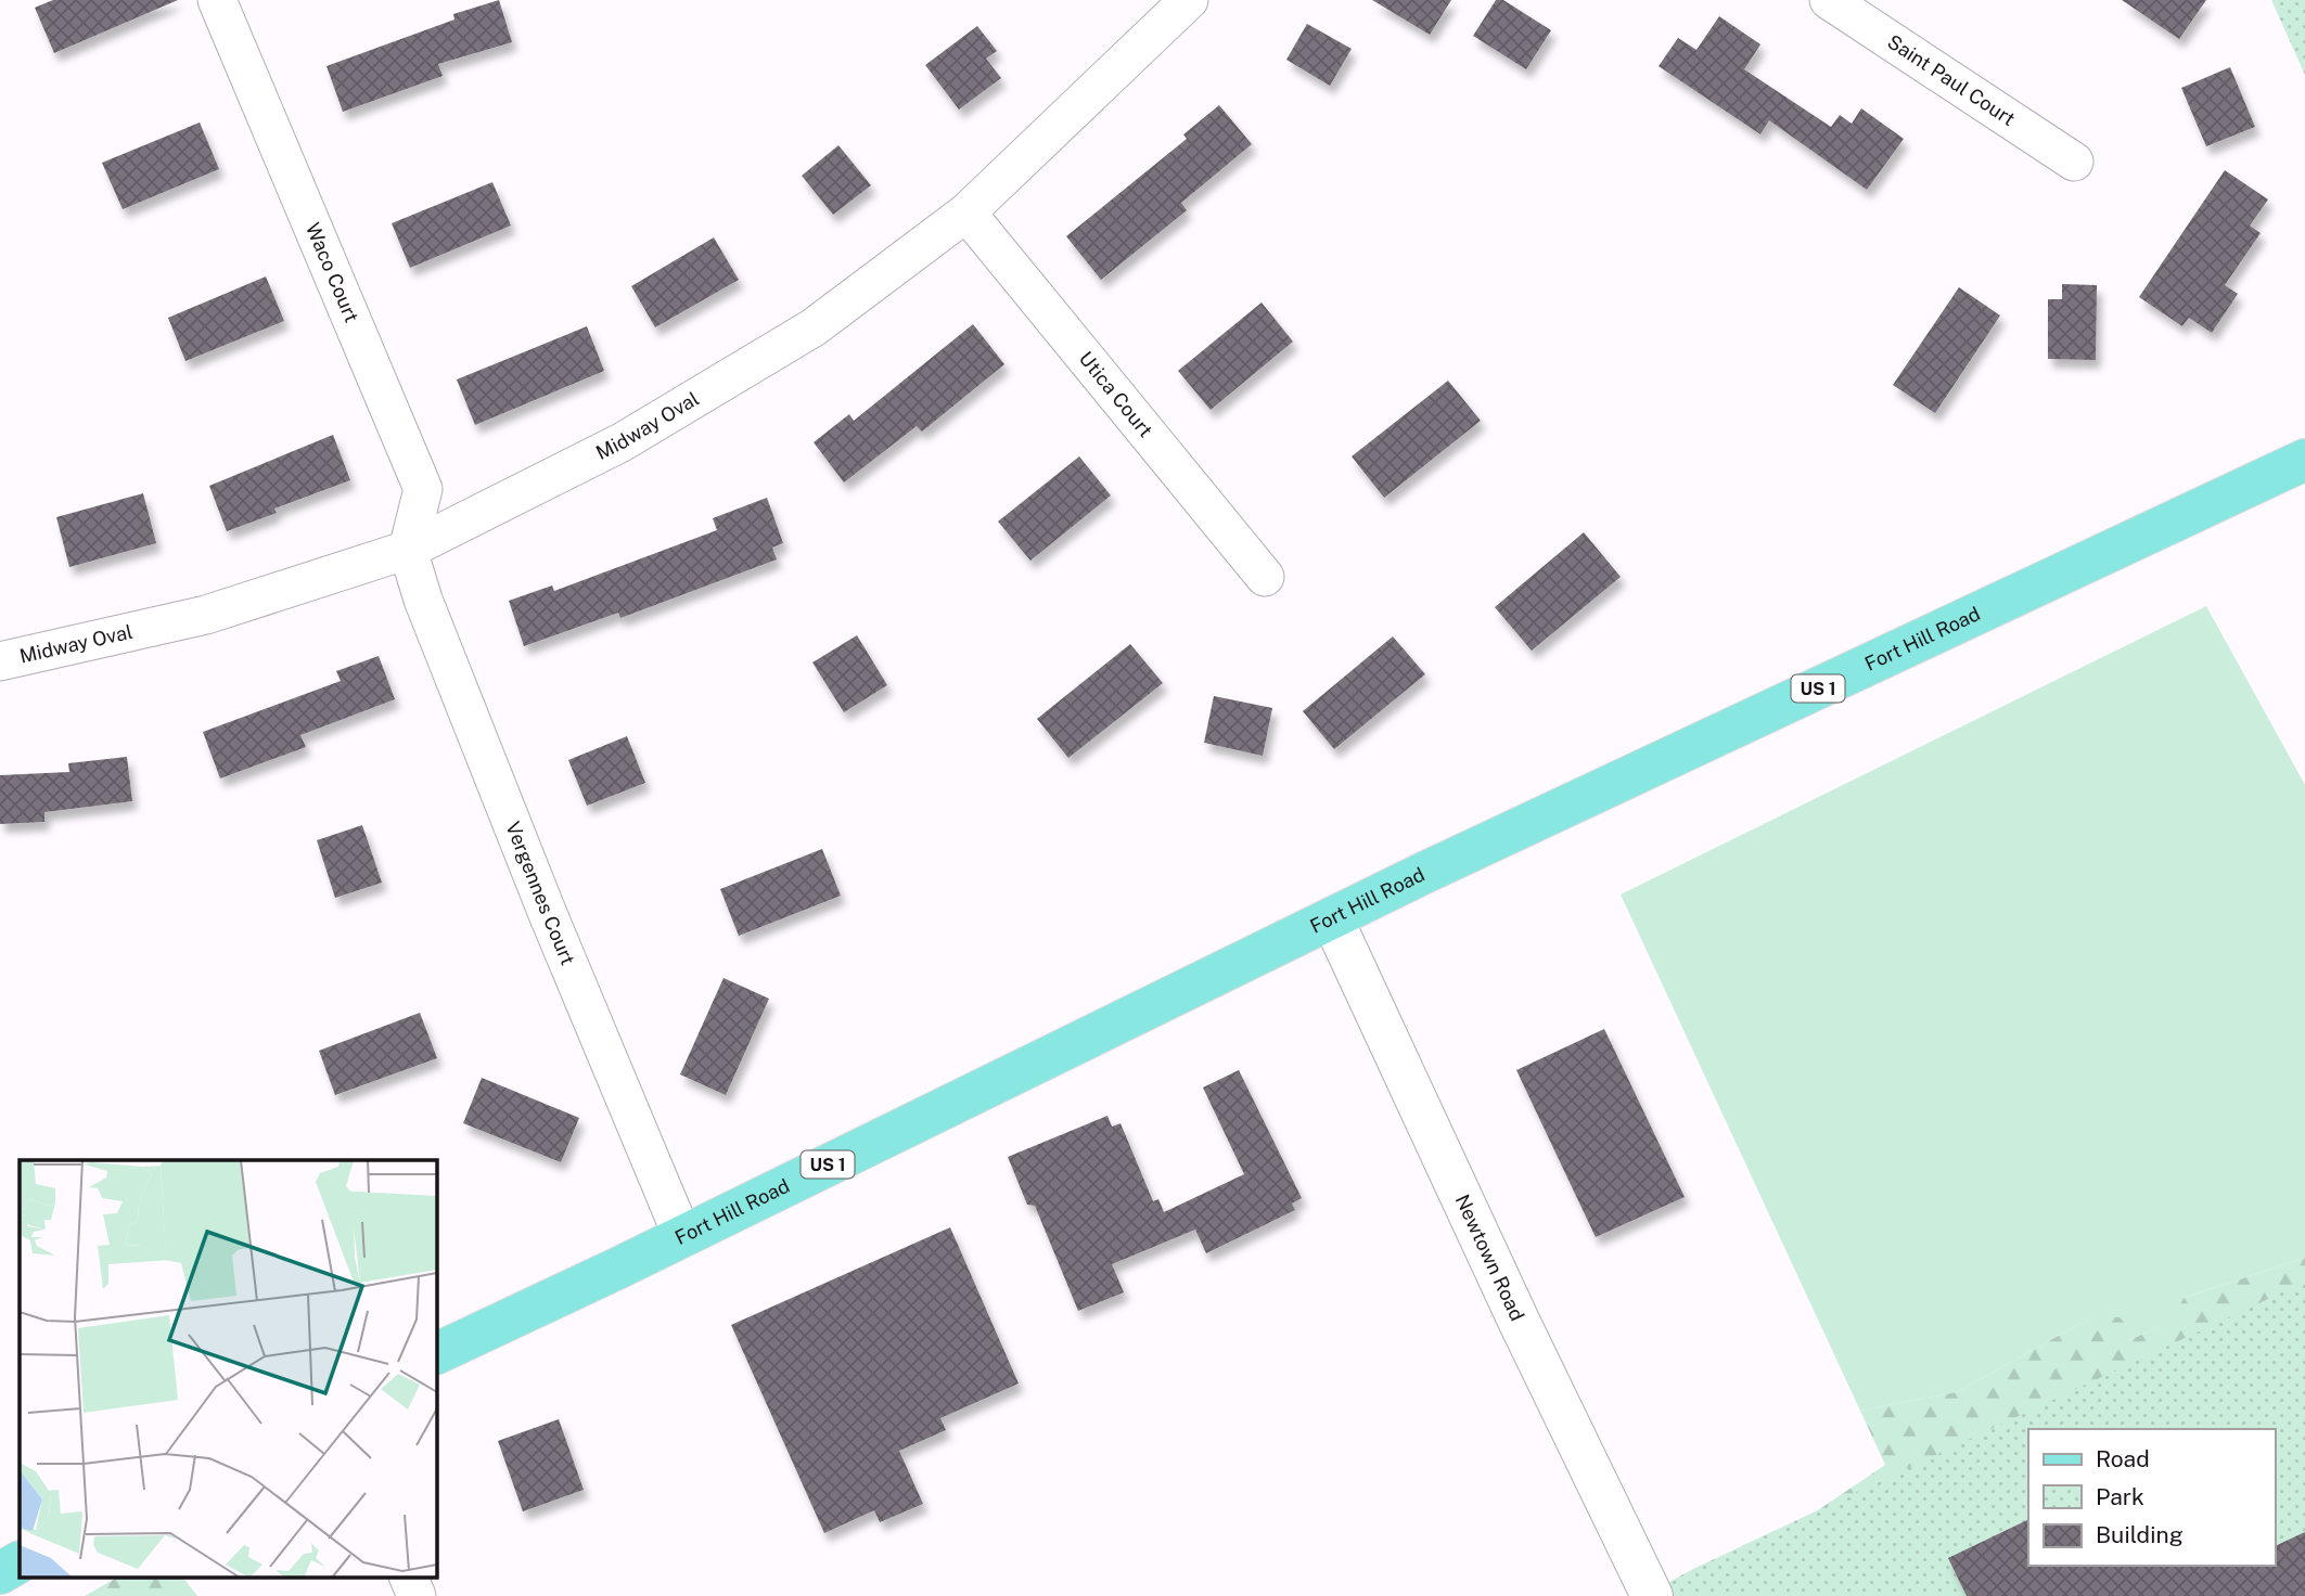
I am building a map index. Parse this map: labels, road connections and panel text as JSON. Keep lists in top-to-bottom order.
{
  "streets": {
    "main road": ["Fort Hill Road", "US 1", "Newtown Road"],
    "street": [
      "Saint Paul Court",
      "Waco Court",
      "Utica Court",
      "Midway Oval",
      "Vergennes Court"
    ]
  },
  "crossings": [
    ["Waco Court", "Midway Oval"],
    ["Waco Court", "Vergennes Court"],
    ["Utica Court", "Midway Oval"],
    ["Midway Oval", "Vergennes Court"],
    ["Fort Hill Road", "Vergennes Court"],
    ["Fort Hill Road", "Newtown Road"]
  ],
  "legend": ["Road", "Park", "Building"]
}
